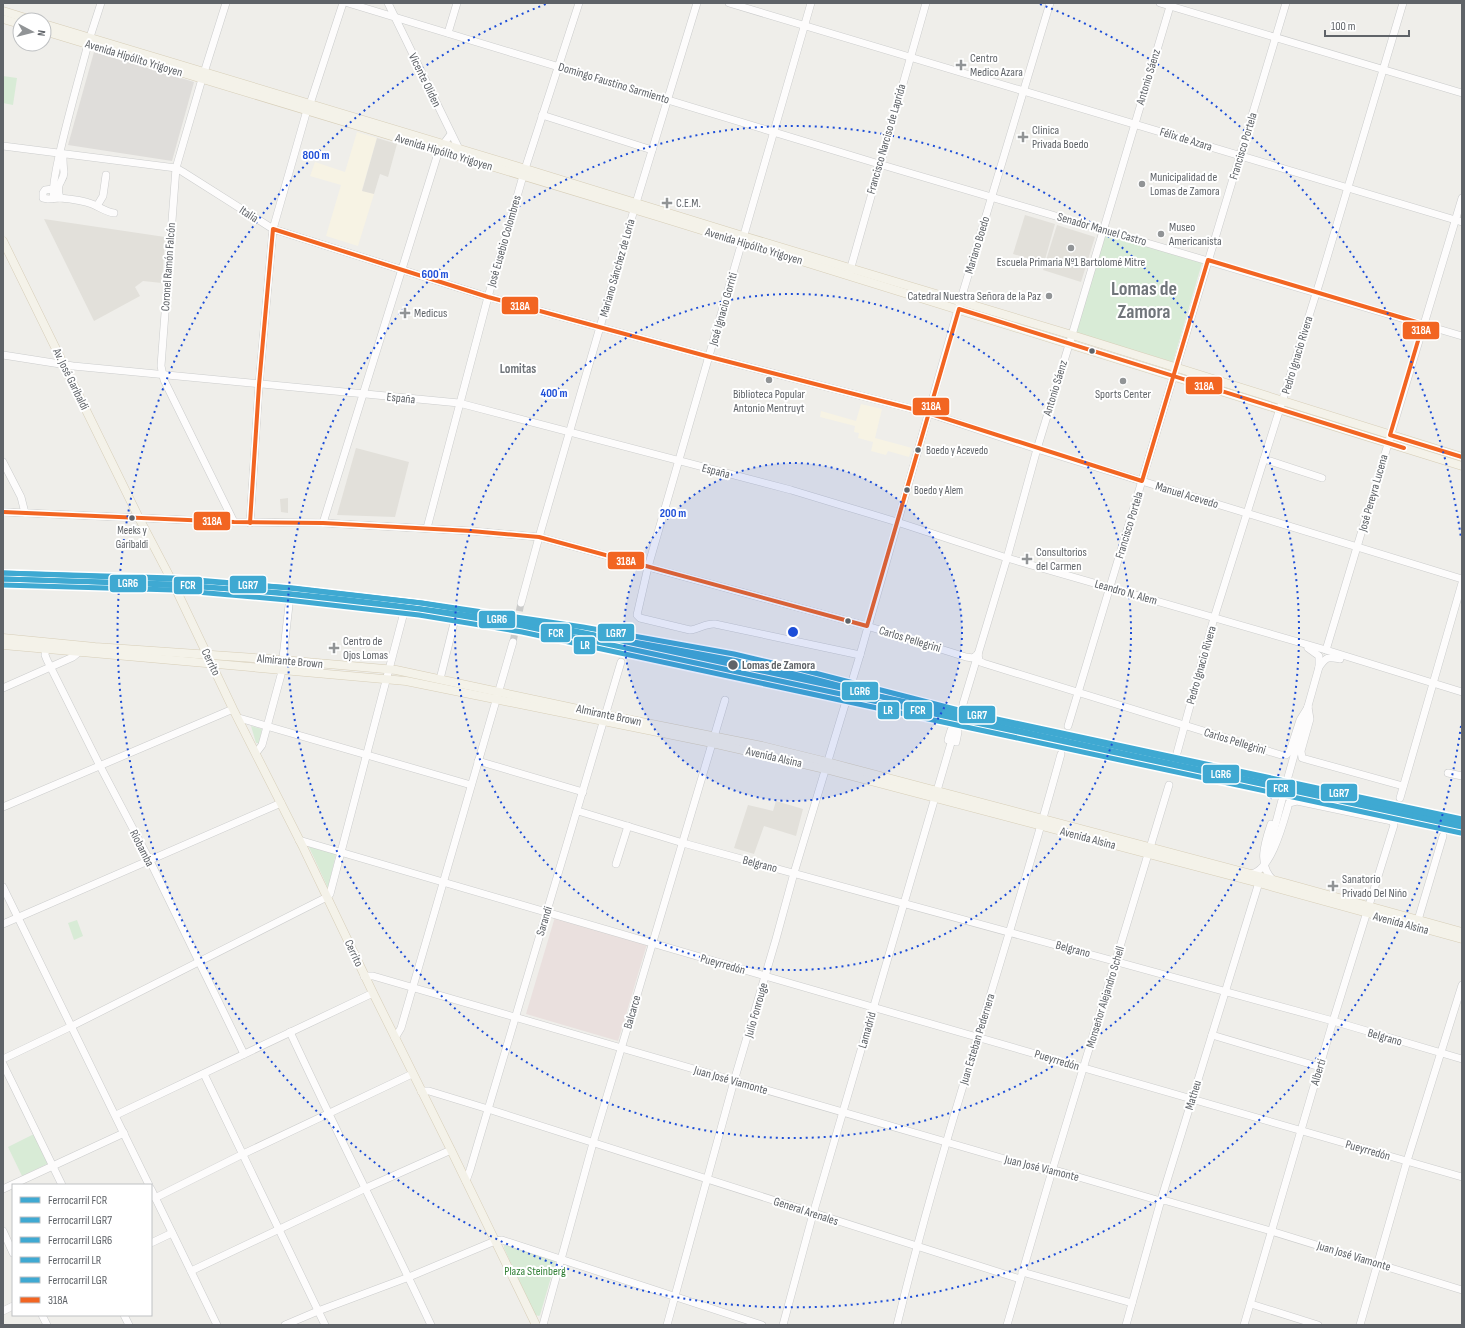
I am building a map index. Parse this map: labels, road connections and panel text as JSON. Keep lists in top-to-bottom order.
{
  "streets": {
    "main road": [
      "Avenida Hipólito Yrigoyen",
      "Av. José Garibaldi",
      "Almirante Brown",
      "Cerrito",
      "Avenida Alsina"
    ],
    "street": [
      "Antonio Sáenz",
      "Vicente Oliden",
      "Domingo Faustino Sarmiento",
      "Francisco Narciso de Laprida",
      "Félix de Azara",
      "Francisco Portela",
      "Italia",
      "Senador Manuel Castro",
      "José Eusebio Colombres",
      "Mariano Boedo",
      "Coronel Ramón Falcón",
      "Mariano Sánchez de Loria",
      "José Ignacio Gorriti",
      "Pedro Ignacio Rivera",
      "España",
      "José Pereyra Lucena",
      "Manuel Acevedo",
      "Leandro N. Alem",
      "Carlos Pellegrini",
      "Riobamba",
      "Belgrano",
      "Sarandi",
      "Pueyrredón",
      "Monseñor Alejandro Schell",
      "Julio Fonrouge",
      "Balcarce",
      "Lamadrid",
      "Juan Esteban Pedernera",
      "Alberti",
      "Juan José Viamonte",
      "Matheu",
      "General Arenales"
    ]
  },
  "crossings": [
    ["Avenida Hipólito Yrigoyen", "Antonio Sáenz"],
    ["Avenida Hipólito Yrigoyen", "Vicente Oliden"],
    ["Avenida Hipólito Yrigoyen", "Francisco Narciso de Laprida"],
    ["Avenida Hipólito Yrigoyen", "Francisco Portela"],
    ["Avenida Hipólito Yrigoyen", "José Eusebio Colombres"],
    ["Avenida Hipólito Yrigoyen", "Mariano Boedo"],
    ["Avenida Hipólito Yrigoyen", "Coronel Ramón Falcón"],
    ["Avenida Hipólito Yrigoyen", "Mariano Sánchez de Loria"],
    ["Avenida Hipólito Yrigoyen", "José Ignacio Gorriti"],
    ["Avenida Hipólito Yrigoyen", "Pedro Ignacio Rivera"],
    ["Avenida Hipólito Yrigoyen", "José Pereyra Lucena"],
    ["Antonio Sáenz", "Félix de Azara"],
    ["Antonio Sáenz", "Senador Manuel Castro"],
    ["Antonio Sáenz", "Manuel Acevedo"],
    ["Antonio Sáenz", "Leandro N. Alem"],
    ["Vicente Oliden", "Domingo Faustino Sarmiento"],
    ["Domingo Faustino Sarmiento", "Francisco Narciso de Laprida"],
    ["Domingo Faustino Sarmiento", "Senador Manuel Castro"],
    ["Domingo Faustino Sarmiento", "José Eusebio Colombres"],
    ["Domingo Faustino Sarmiento", "Mariano Sánchez de Loria"],
    ["Domingo Faustino Sarmiento", "José Ignacio Gorriti"],
    ["Francisco Narciso de Laprida", "Félix de Azara"],
    ["Francisco Narciso de Laprida", "Senador Manuel Castro"],
    ["Félix de Azara", "Francisco Portela"],
    ["Félix de Azara", "Mariano Boedo"],
    ["Félix de Azara", "José Ignacio Gorriti"],
    ["Félix de Azara", "Pedro Ignacio Rivera"],
    ["Félix de Azara", "José Pereyra Lucena"],
    ["Francisco Portela", "Senador Manuel Castro"],
    ["Francisco Portela", "Manuel Acevedo"],
    ["Francisco Portela", "Leandro N. Alem"],
    ["Francisco Portela", "Carlos Pellegrini"],
    ["Italia", "José Eusebio Colombres"],
    ["Italia", "Coronel Ramón Falcón"],
    ["Italia", "Mariano Sánchez de Loria"],
    ["Italia", "José Ignacio Gorriti"],
    ["Italia", "Manuel Acevedo"],
    ["Senador Manuel Castro", "Mariano Boedo"],
    ["Senador Manuel Castro", "Pedro Ignacio Rivera"],
    ["Senador Manuel Castro", "José Pereyra Lucena"],
    ["José Eusebio Colombres", "España"],
    ["José Eusebio Colombres", "Carlos Pellegrini"],
    ["Mariano Boedo", "José Ignacio Gorriti"],
    ["Mariano Boedo", "Manuel Acevedo"],
    ["Mariano Boedo", "Leandro N. Alem"],
    ["Mariano Boedo", "Carlos Pellegrini"],
    ["Mariano Boedo", "Julio Fonrouge"],
    ["Coronel Ramón Falcón", "España"],
    ["Coronel Ramón Falcón", "Carlos Pellegrini"],
    ["Mariano Sánchez de Loria", "España"],
    ["Mariano Sánchez de Loria", "Carlos Pellegrini"],
    ["José Ignacio Gorriti", "España"],
    ["José Ignacio Gorriti", "Carlos Pellegrini"],
    ["Pedro Ignacio Rivera", "Manuel Acevedo"],
    ["Pedro Ignacio Rivera", "Leandro N. Alem"],
    ["Pedro Ignacio Rivera", "Carlos Pellegrini"],
    ["Av. José Garibaldi", "España"],
    ["Av. José Garibaldi", "Carlos Pellegrini"],
    ["Av. José Garibaldi", "Cerrito"],
    ["España", "Leandro N. Alem"],
    ["José Pereyra Lucena", "Manuel Acevedo"],
    ["José Pereyra Lucena", "Leandro N. Alem"],
    ["Almirante Brown", "Cerrito"],
    ["Almirante Brown", "Avenida Alsina"],
    ["Almirante Brown", "Riobamba"],
    ["Almirante Brown", "Sarandi"],
    ["Almirante Brown", "Balcarce"],
    ["Cerrito", "Sarandi"],
    ["Cerrito", "Pueyrredón"],
    ["Cerrito", "Juan José Viamonte"],
    ["Cerrito", "General Arenales"],
    ["Avenida Alsina", "Monseñor Alejandro Schell"],
    ["Avenida Alsina", "Julio Fonrouge"],
    ["Avenida Alsina", "Balcarce"],
    ["Avenida Alsina", "Lamadrid"],
    ["Avenida Alsina", "Juan Esteban Pedernera"],
    ["Avenida Alsina", "Alberti"],
    ["Avenida Alsina", "Matheu"],
    ["Belgrano", "Sarandi"],
    ["Belgrano", "Monseñor Alejandro Schell"],
    ["Belgrano", "Julio Fonrouge"],
    ["Belgrano", "Balcarce"],
    ["Belgrano", "Lamadrid"],
    ["Belgrano", "Juan Esteban Pedernera"],
    ["Belgrano", "Alberti"],
    ["Belgrano", "Matheu"],
    ["Sarandi", "Pueyrredón"],
    ["Sarandi", "Juan José Viamonte"],
    ["Sarandi", "General Arenales"],
    ["Pueyrredón", "Monseñor Alejandro Schell"],
    ["Pueyrredón", "Julio Fonrouge"],
    ["Pueyrredón", "Balcarce"],
    ["Pueyrredón", "Lamadrid"],
    ["Pueyrredón", "Juan Esteban Pedernera"],
    ["Pueyrredón", "Alberti"],
    ["Pueyrredón", "Matheu"],
    ["Monseñor Alejandro Schell", "Juan José Viamonte"],
    ["Monseñor Alejandro Schell", "General Arenales"],
    ["Julio Fonrouge", "Juan José Viamonte"],
    ["Julio Fonrouge", "General Arenales"],
    ["Balcarce", "Juan José Viamonte"],
    ["Balcarce", "General Arenales"],
    ["Lamadrid", "Juan José Viamonte"],
    ["Lamadrid", "General Arenales"],
    ["Juan Esteban Pedernera", "Juan José Viamonte"],
    ["Juan Esteban Pedernera", "General Arenales"],
    ["Alberti", "Juan José Viamonte"],
    ["Alberti", "Matheu"],
    ["Juan José Viamonte", "Matheu"],
    ["Matheu", "General Arenales"]
  ],
  "districts": ["Lomas de Zamora", "Lomitas"],
  "parks": ["Plaza Steinberg"],
  "places": {
    "health": [
      "Centro Medico Azara",
      "Clinica Privada Boedo",
      "C.E.M.",
      "Medicus",
      "Consultorios del Carmen",
      "Centro de Ojos Lomas",
      "Sanatorio Privado Del Nińo"
    ],
    "other": [
      "Municipalidad de Lomas de Zamora",
      "Museo Americanista",
      "Escuela Primaria Nº1 Bartolomé Mitre",
      "Catedral Nuestra Señora de la Paz",
      "Biblioteca Popular Antonio Mentruyt",
      "Sports Center",
      "Boedo y Acevedo",
      "Boedo y Alem",
      "Meeks y Garibaldi",
      "Lomas de Zamora"
    ]
  },
  "lines": [
    "transit line 318A",
    "rail line LGR7",
    "rail line LGR",
    "rail line FCR",
    "rail line LGR6",
    "rail line LR"
  ],
  "legend": [
    "Ferrocarril FCR",
    "Ferrocarril LGR7",
    "Ferrocarril LGR6",
    "Ferrocarril LR",
    "Ferrocarril LGR",
    "318A"
  ],
  "scale_bar": "100 m",
  "north": "right",
  "rings": [
    "800 m",
    "600 m",
    "400 m",
    "200 m"
  ]
}
